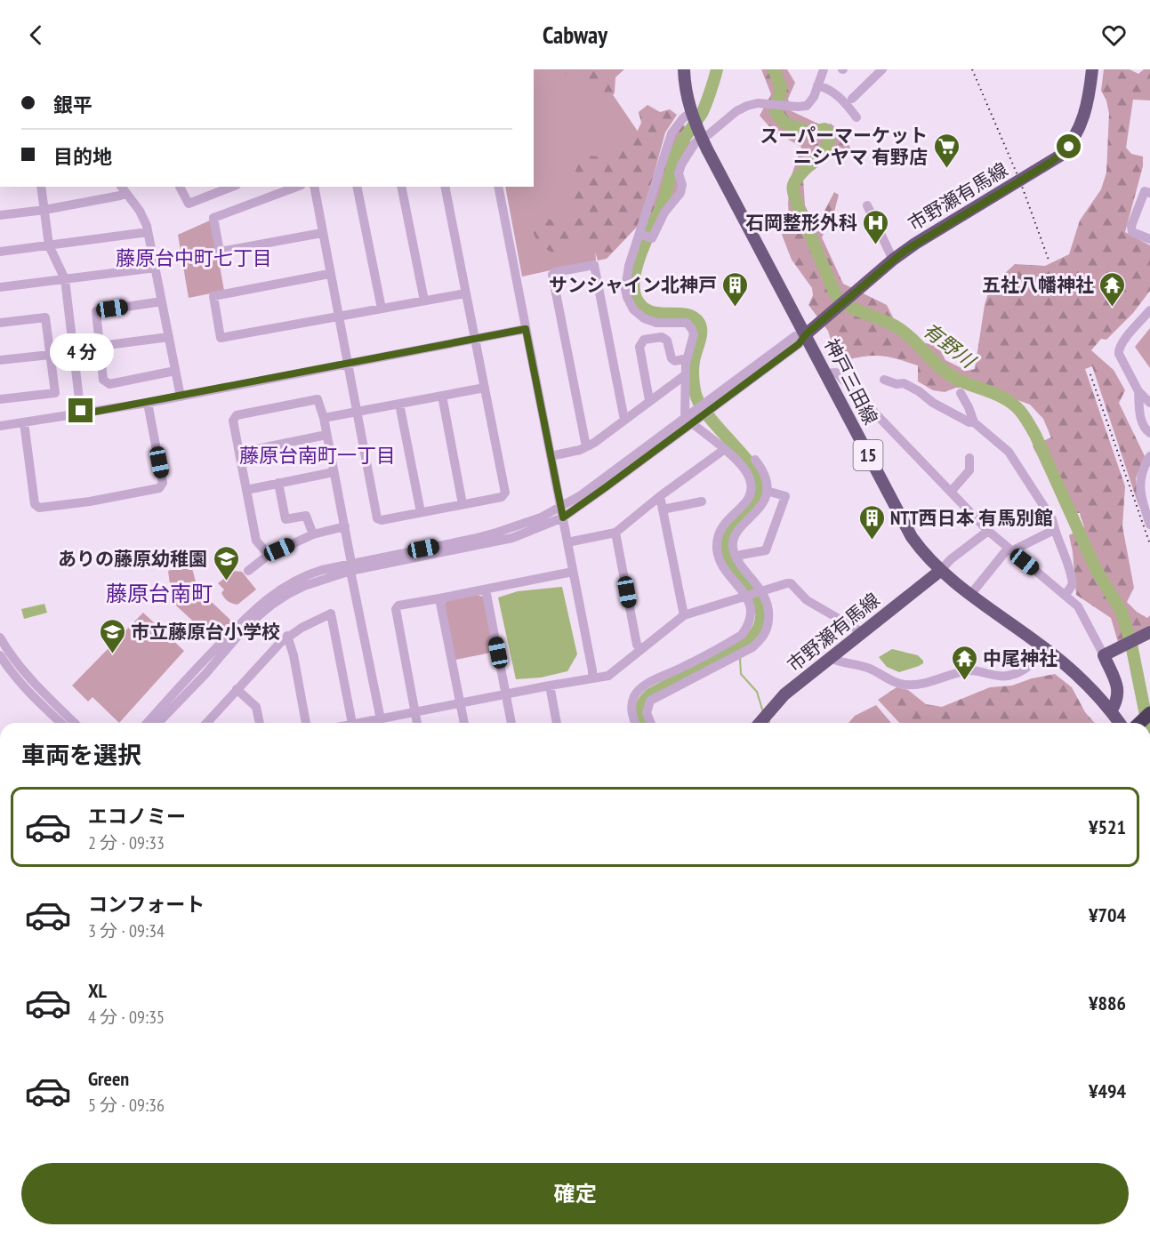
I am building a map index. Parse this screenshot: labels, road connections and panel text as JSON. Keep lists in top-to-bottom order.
{
  "streets": {
    "main road": ["市野瀬有馬線", "神戸三田線", "15"]
  },
  "crossings": [
    ["市野瀬有馬線", "神戸三田線"]
  ],
  "districts": ["藤原台中町七丁目", "藤原台南町一丁目", "藤原台南町"],
  "water": ["有野川"],
  "places": {
    "supermarket": ["スーパーマーケット ニシヤマ 有野店"],
    "hospital": ["石岡整形外科"],
    "building": ["サンシャイン北神戸", "NTT西日本 有馬別館"],
    "temple": ["五社八幡神社", "中尾神社"],
    "school or university": ["ありの藤原幼稚園", "市立藤原台小学校"]
  },
  "page": {
    "header": "Cabway",
    "banner": ["銀平", "目的地"],
    "bubble": "4 分",
    "heading": "車両を選択",
    "list": [
      {
        "name": "エコノミー",
        "note": "2 分 · 09:33",
        "value": "¥521"
      },
      {
        "name": "コンフォート",
        "note": "3 分 · 09:34",
        "value": "¥704"
      },
      {
        "name": "XL",
        "note": "4 分 · 09:35",
        "value": "¥886"
      },
      {
        "name": "Green",
        "note": "5 分 · 09:36",
        "value": "¥494"
      }
    ],
    "buttons": "確定"
  }
}
